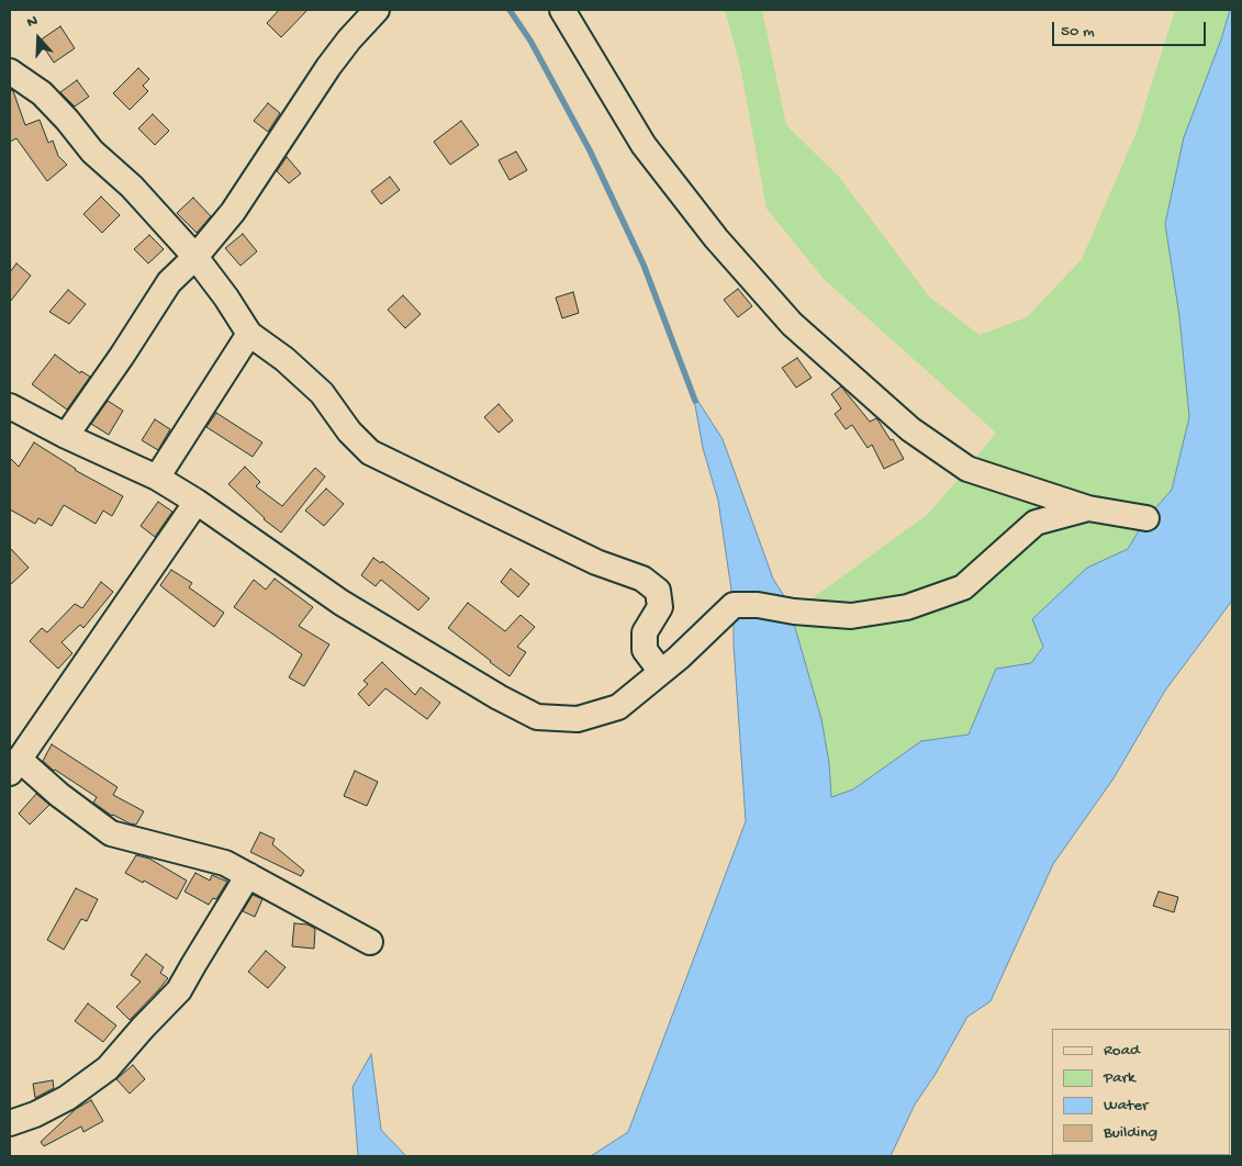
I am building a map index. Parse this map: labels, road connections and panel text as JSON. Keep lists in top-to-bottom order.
{
  "legend": [
    "Road",
    "Park",
    "Water",
    "Building"
  ],
  "scale_bar": "50 m",
  "north": "top"
}
